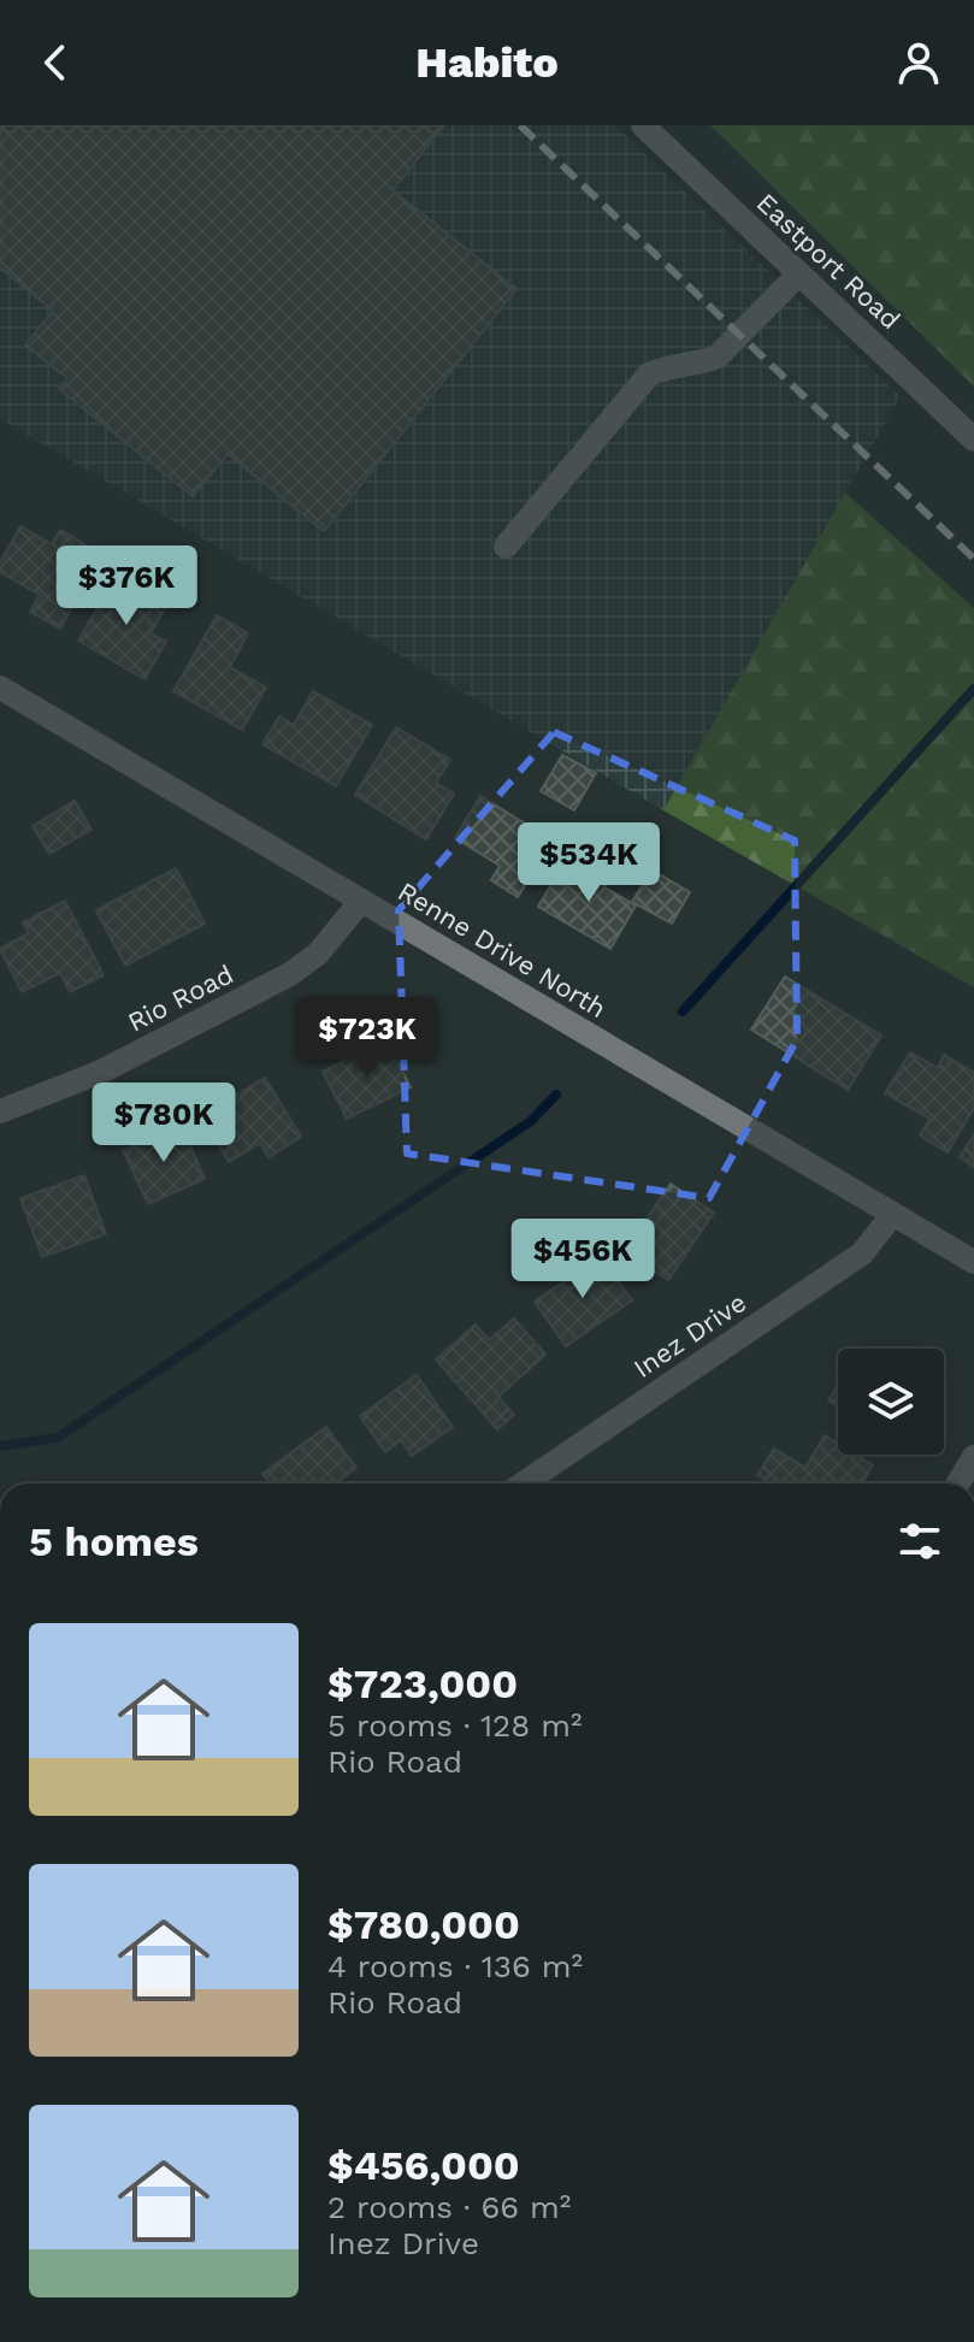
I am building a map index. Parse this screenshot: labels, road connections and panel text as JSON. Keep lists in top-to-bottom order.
{
  "streets": {
    "street": [
      "Eastport Road",
      "Renne Drive North",
      "Rio Road",
      "Inez Drive"
    ]
  },
  "crossings": [
    ["Renne Drive North", "Rio Road"],
    ["Renne Drive North", "Inez Drive"]
  ],
  "page": {
    "header": "Habito",
    "price": [
      "$376K",
      "$534K",
      "$723K",
      "$780K",
      "$456K"
    ],
    "heading": "5 homes",
    "list": [
      {
        "name": "$723,000",
        "note": "5 rooms · 128 m² · Rio Road"
      },
      {
        "name": "$780,000",
        "note": "4 rooms · 136 m² · Rio Road"
      },
      {
        "name": "$456,000",
        "note": "2 rooms · 66 m² · Inez Drive"
      }
    ]
  }
}
